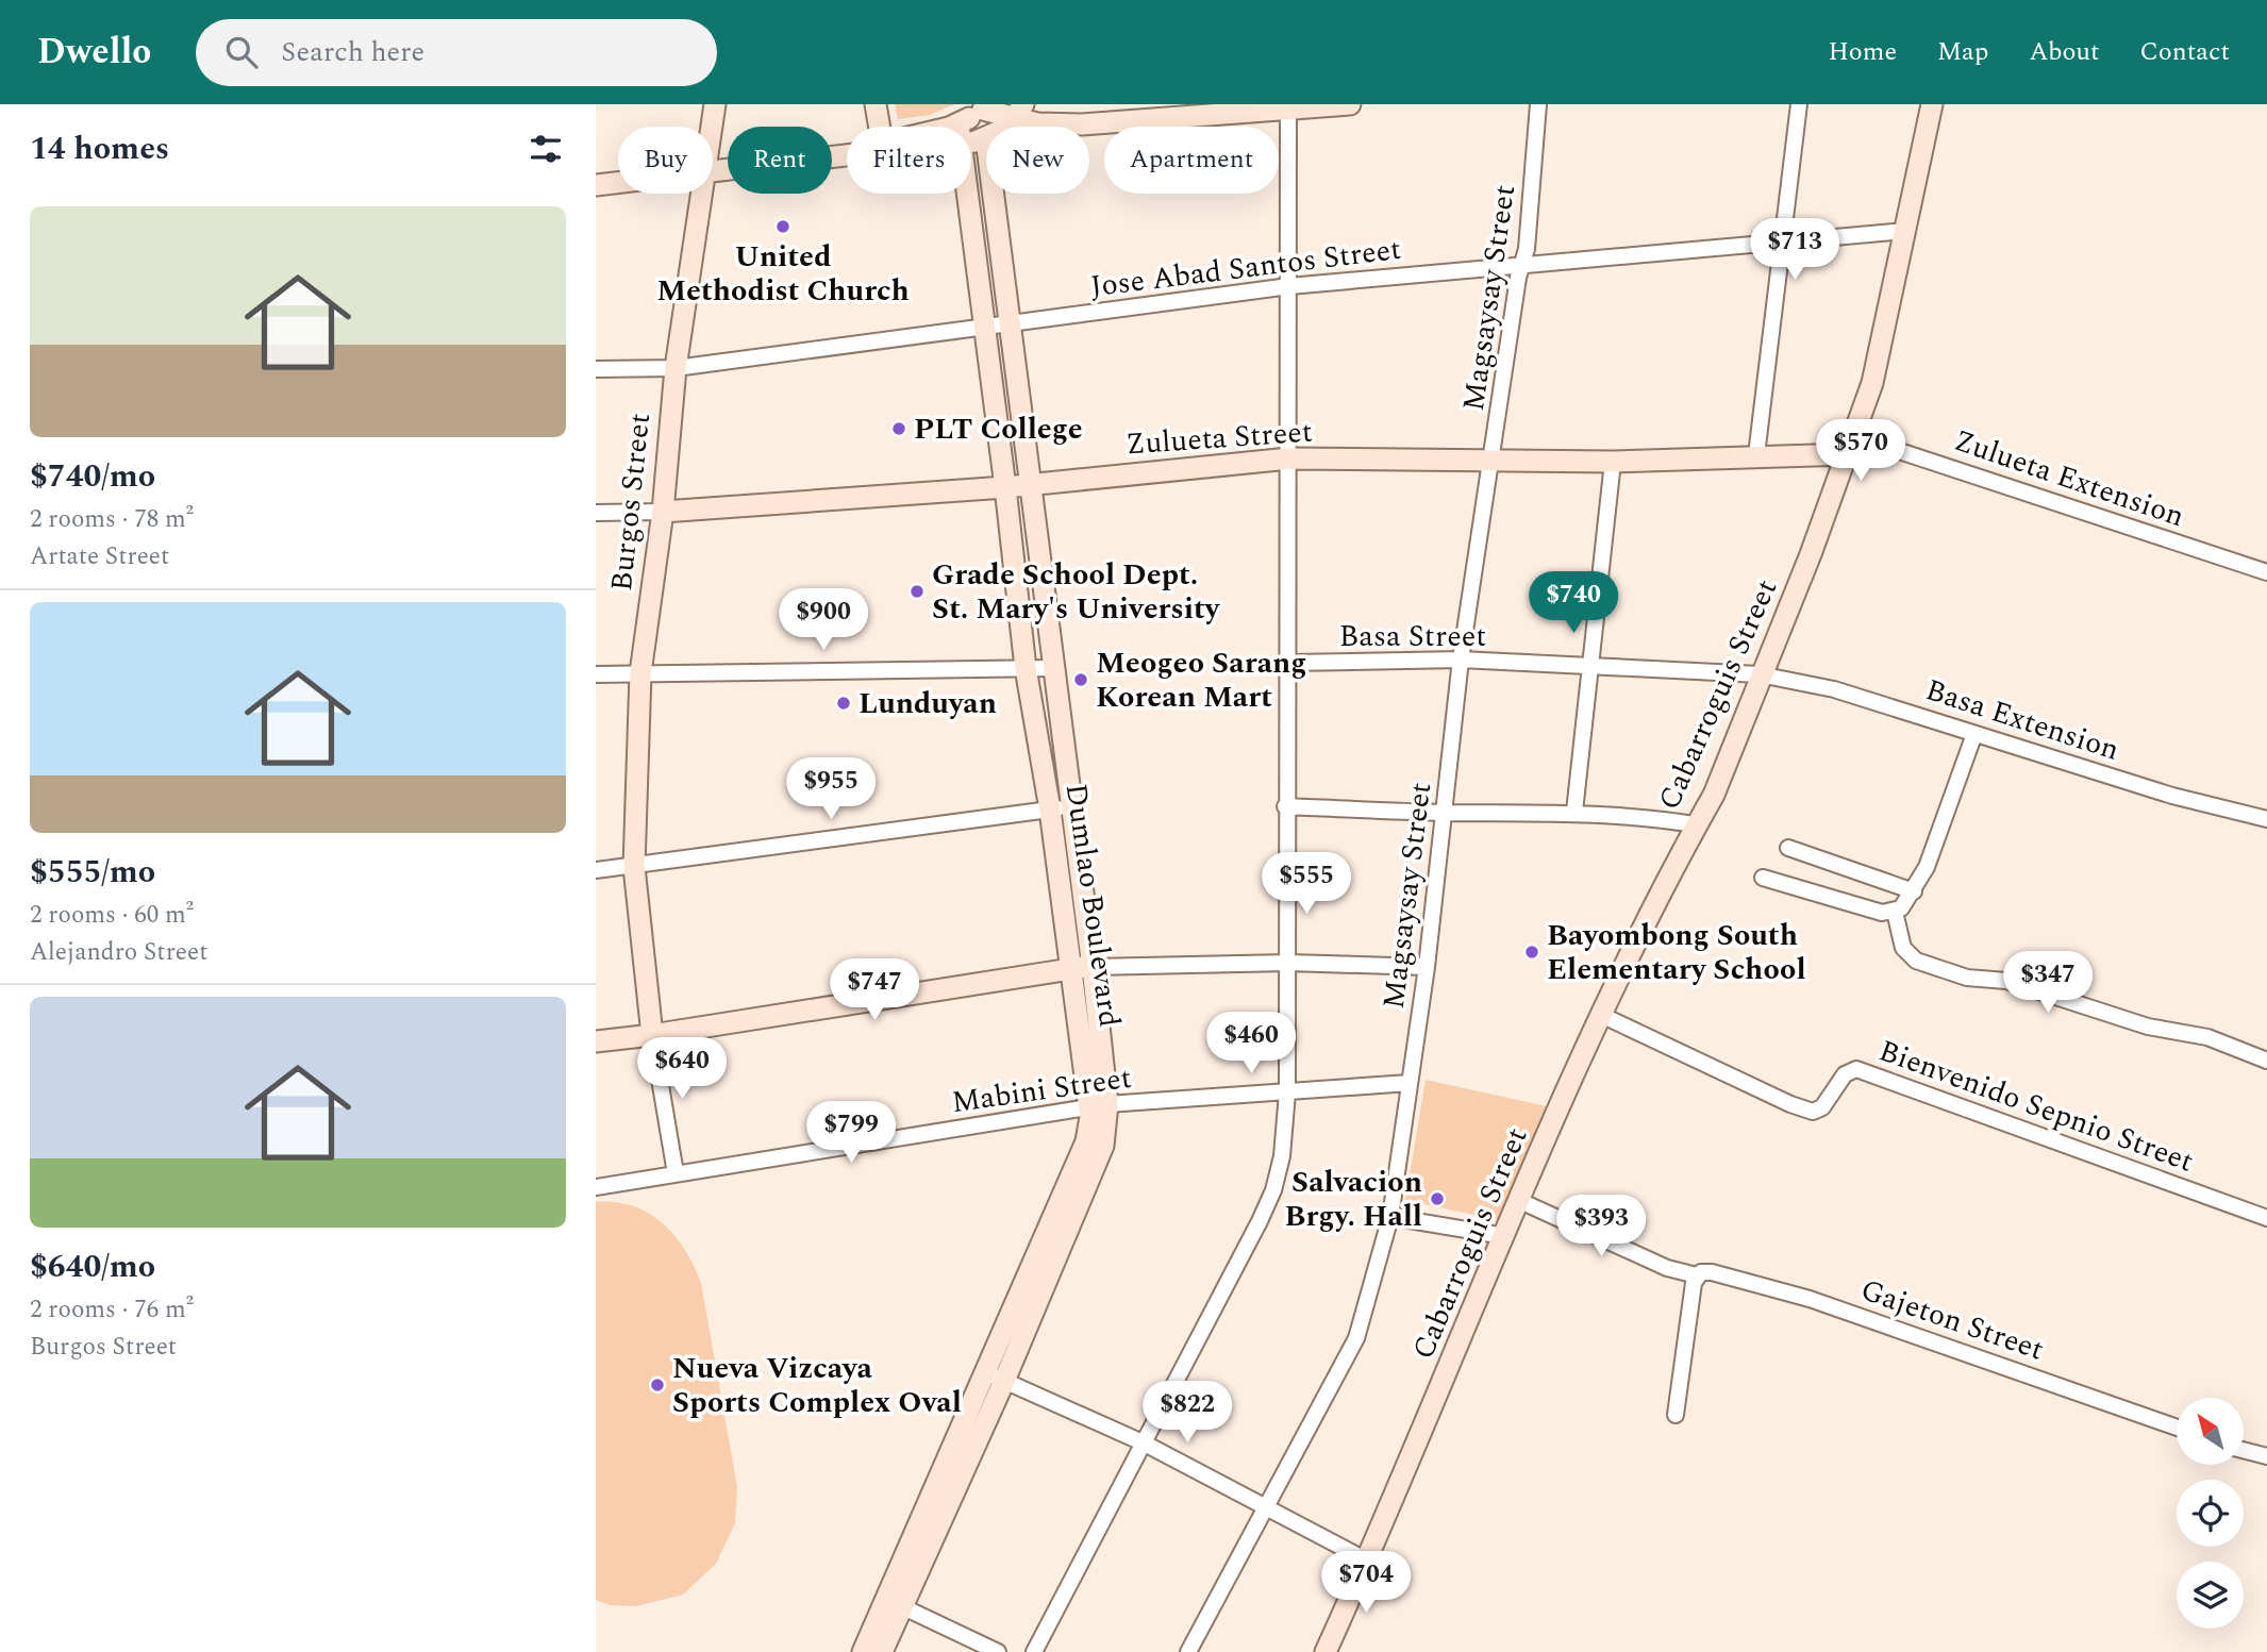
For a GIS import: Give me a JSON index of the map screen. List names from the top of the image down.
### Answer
{
  "streets": {
    "street": [
      "Jose Abad Santos Street",
      "Magsaysay Street",
      "Zulueta Street",
      "Zulueta Extension",
      "Burgos Street",
      "Basa Street",
      "Cabarroguis Street",
      "Basa Extension",
      "Dumlao Boulevard",
      "Mabini Street",
      "Bienvenido Sepnio Street",
      "Gajeton Street"
    ]
  },
  "crossings": [
    ["Jose Abad Santos Street", "Magsaysay Street"],
    ["Jose Abad Santos Street", "Burgos Street"],
    ["Jose Abad Santos Street", "Cabarroguis Street"],
    ["Jose Abad Santos Street", "Dumlao Boulevard"],
    ["Magsaysay Street", "Zulueta Street"],
    ["Magsaysay Street", "Basa Street"],
    ["Magsaysay Street", "Mabini Street"],
    ["Zulueta Street", "Zulueta Extension"],
    ["Zulueta Street", "Burgos Street"],
    ["Zulueta Street", "Cabarroguis Street"],
    ["Zulueta Street", "Dumlao Boulevard"],
    ["Zulueta Extension", "Cabarroguis Street"],
    ["Burgos Street", "Mabini Street"],
    ["Basa Street", "Cabarroguis Street"],
    ["Basa Street", "Basa Extension"],
    ["Cabarroguis Street", "Basa Extension"],
    ["Cabarroguis Street", "Bienvenido Sepnio Street"],
    ["Cabarroguis Street", "Gajeton Street"],
    ["Dumlao Boulevard", "Mabini Street"]
  ],
  "places": [
    "United Methodist Church",
    "PLT College",
    "Grade School Dept. St. Mary's University",
    "Meogeo Sarang Korean Mart",
    "Lunduyan",
    "Bayombong South Elementary School",
    "Salvacion Brgy. Hall",
    "Nueva Vizcaya Sports Complex Oval"
  ],
  "north": "top left",
  "page": {
    "header": "Dwello",
    "search": "Search here",
    "nav": [
      "Home",
      "Map",
      "About",
      "Contact"
    ],
    "heading": "14 homes",
    "chip": [
      "Buy",
      "Rent",
      "Filters",
      "New",
      "Apartment"
    ],
    "list": [
      {
        "name": "$740/mo",
        "note": "2 rooms · 78 m² · Artate Street"
      },
      {
        "name": "$555/mo",
        "note": "2 rooms · 60 m² · Alejandro Street"
      },
      {
        "name": "$640/mo",
        "note": "2 rooms · 76 m² · Burgos Street"
      }
    ],
    "price": [
      "$713",
      "$570",
      "$740",
      "$900",
      "$955",
      "$555",
      "$347",
      "$747",
      "$460",
      "$640",
      "$799",
      "$393",
      "$822",
      "$704"
    ]
  }
}
